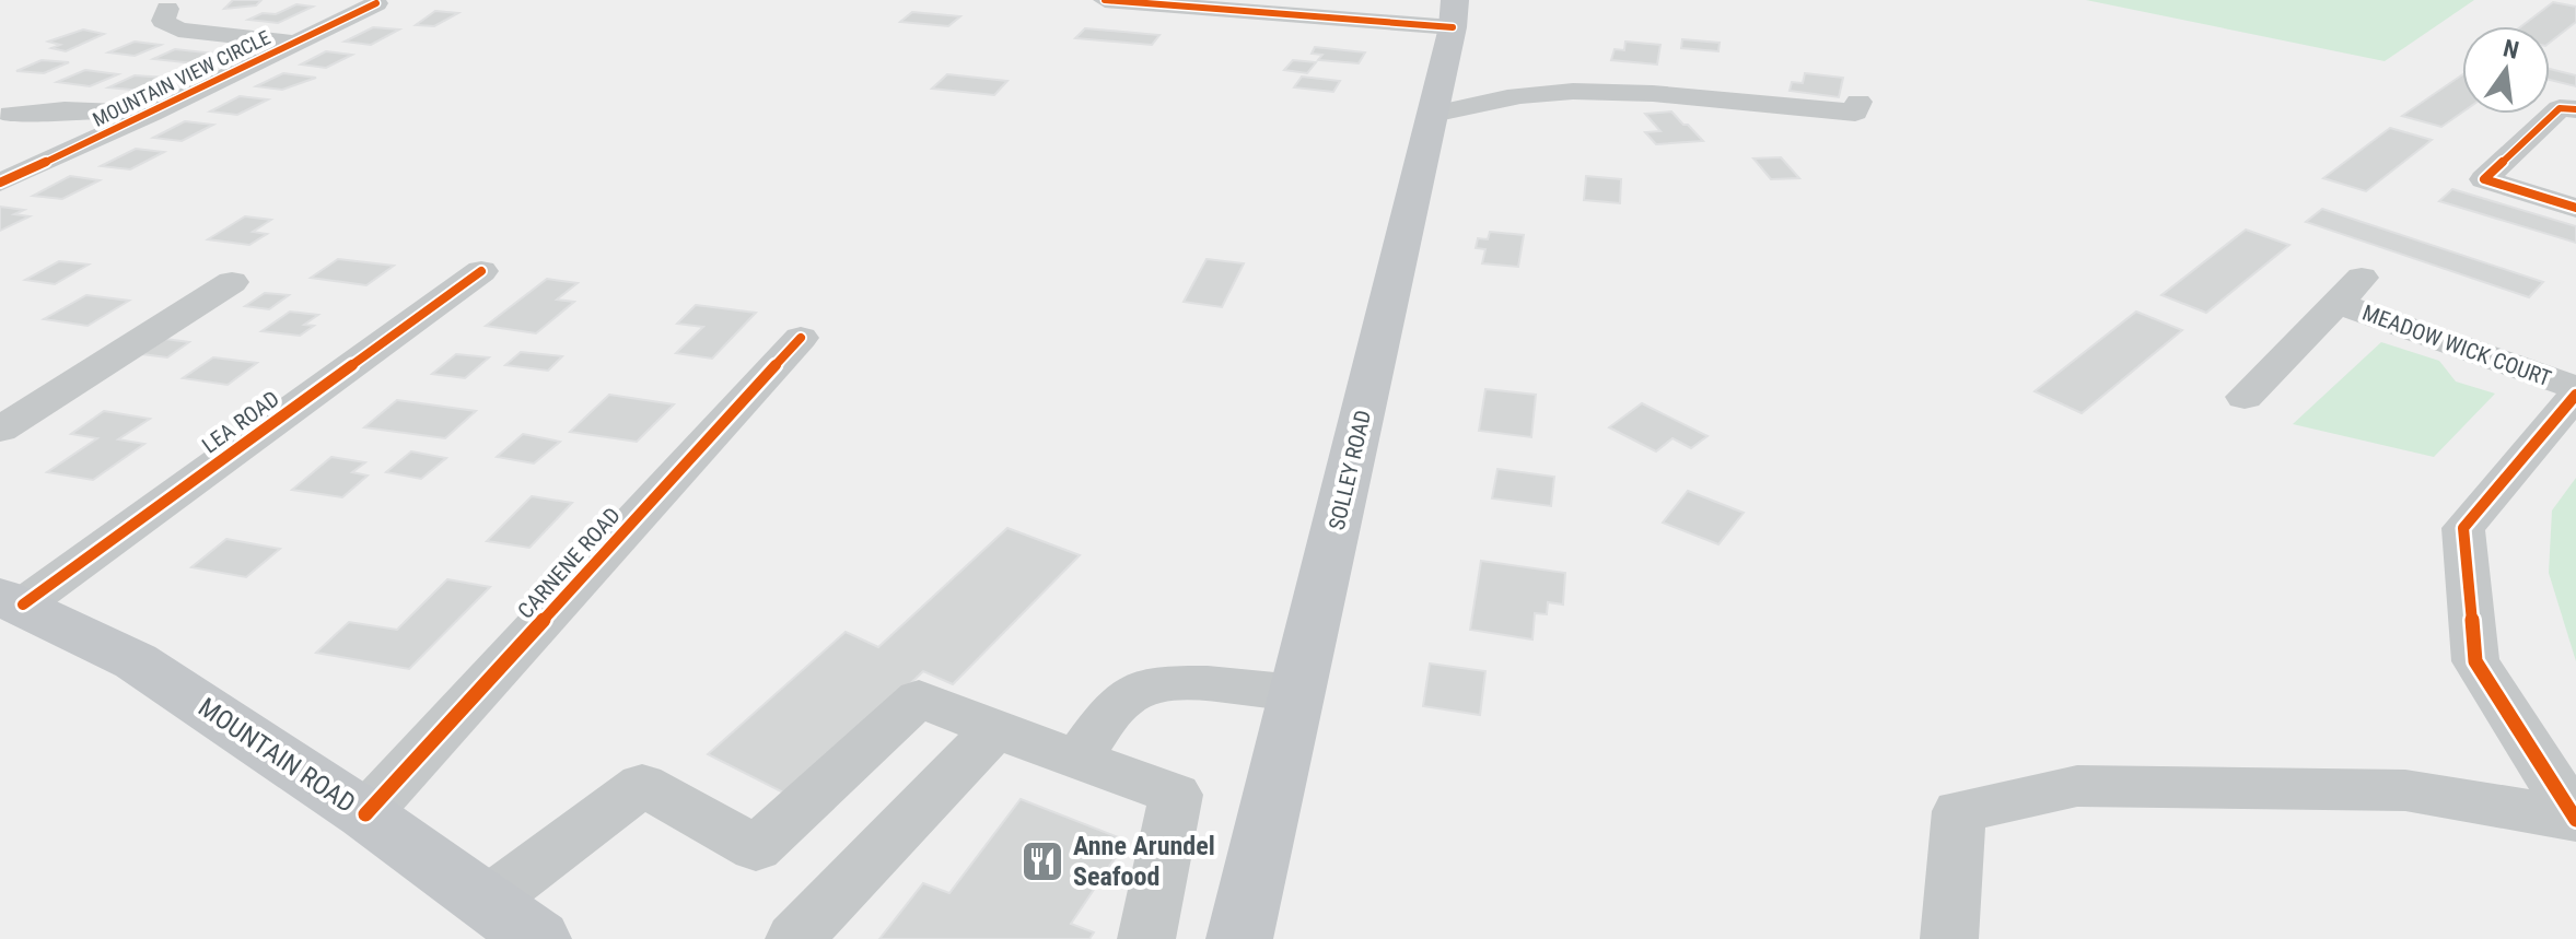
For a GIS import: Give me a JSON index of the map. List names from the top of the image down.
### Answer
{
  "streets": {
    "main road": ["SOLLEY ROAD", "MOUNTAIN ROAD"],
    "street": [
      "MOUNTAIN VIEW CIRCLE",
      "MEADOW WICK COURT",
      "LEA ROAD",
      "CARNENE ROAD"
    ]
  },
  "crossings": [
    ["LEA ROAD", "MOUNTAIN ROAD"],
    ["CARNENE ROAD", "MOUNTAIN ROAD"]
  ],
  "places": {
    "restaurant": ["Anne Arundel Seafood"]
  },
  "north": "top"
}
